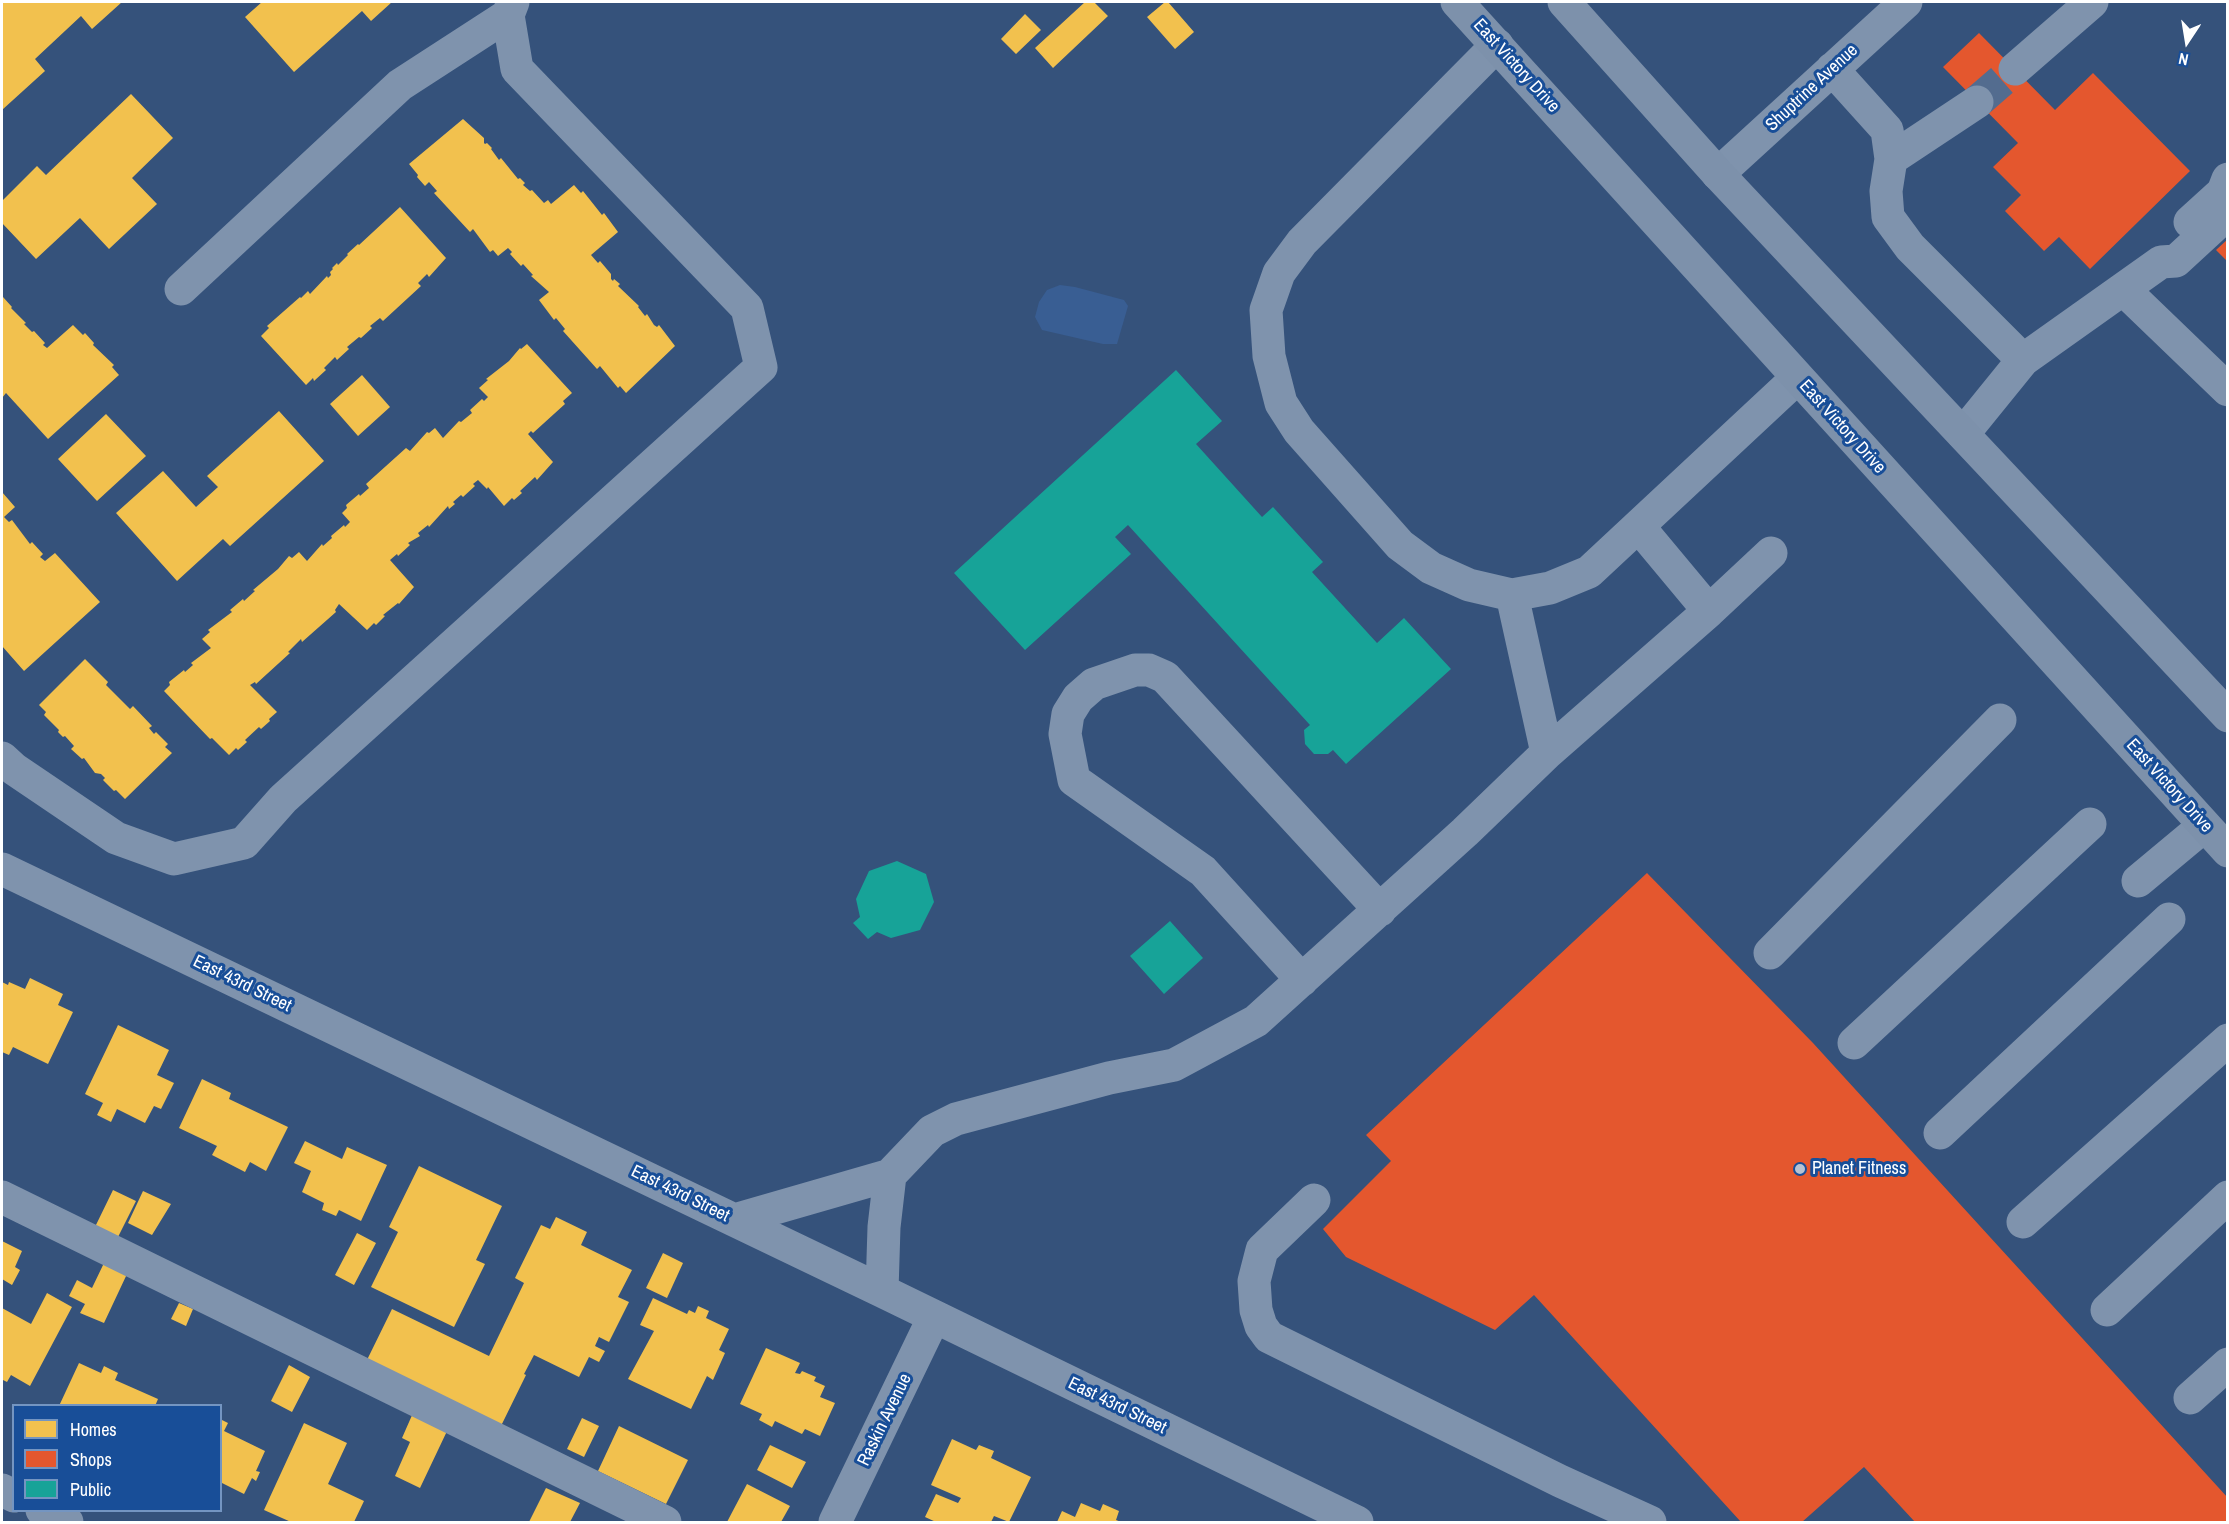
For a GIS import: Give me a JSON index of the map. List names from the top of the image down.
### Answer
{
  "streets": {
    "main road": ["East Victory Drive"],
    "street": ["Shuptrine Avenue", "East 43rd Street", "Raskin Avenue"]
  },
  "crossings": [
    ["East 43rd Street", "Raskin Avenue"]
  ],
  "places": ["Planet Fitness"],
  "legend": ["Homes", "Shops", "Public"],
  "north": "bottom"
}
